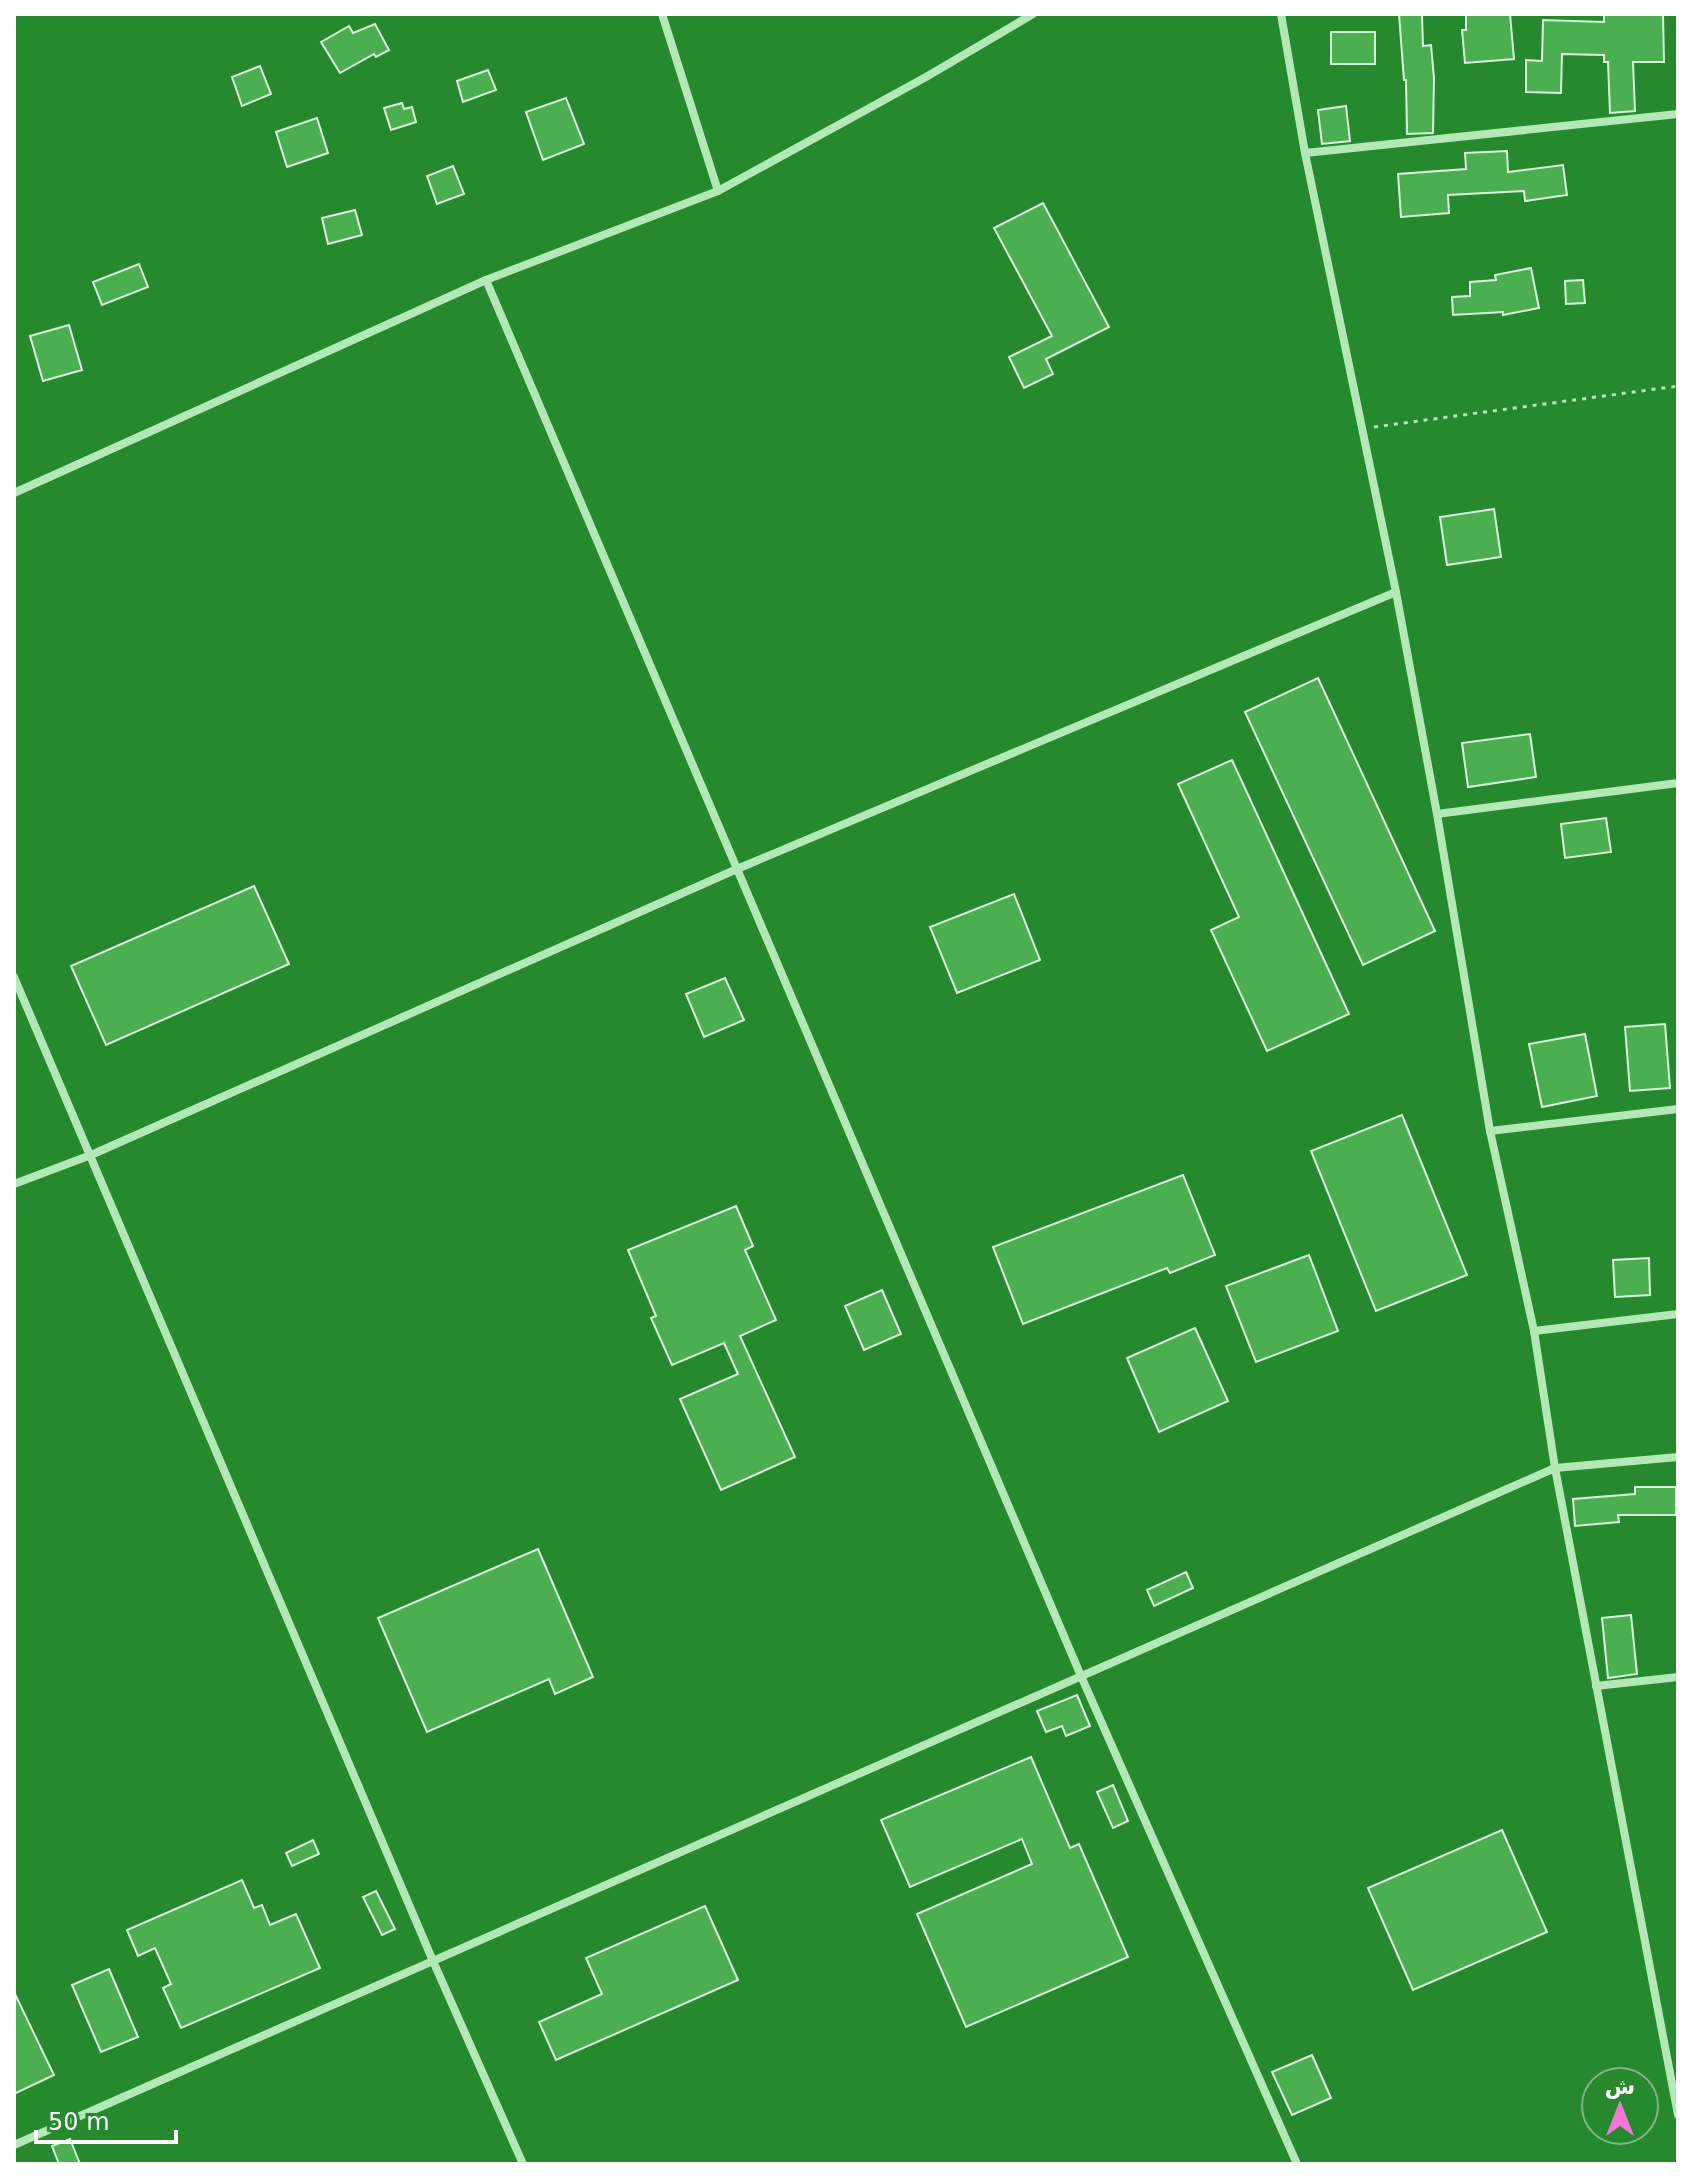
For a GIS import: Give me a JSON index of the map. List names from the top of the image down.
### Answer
{
  "scale_bar": "50 m",
  "north": "top"
}
